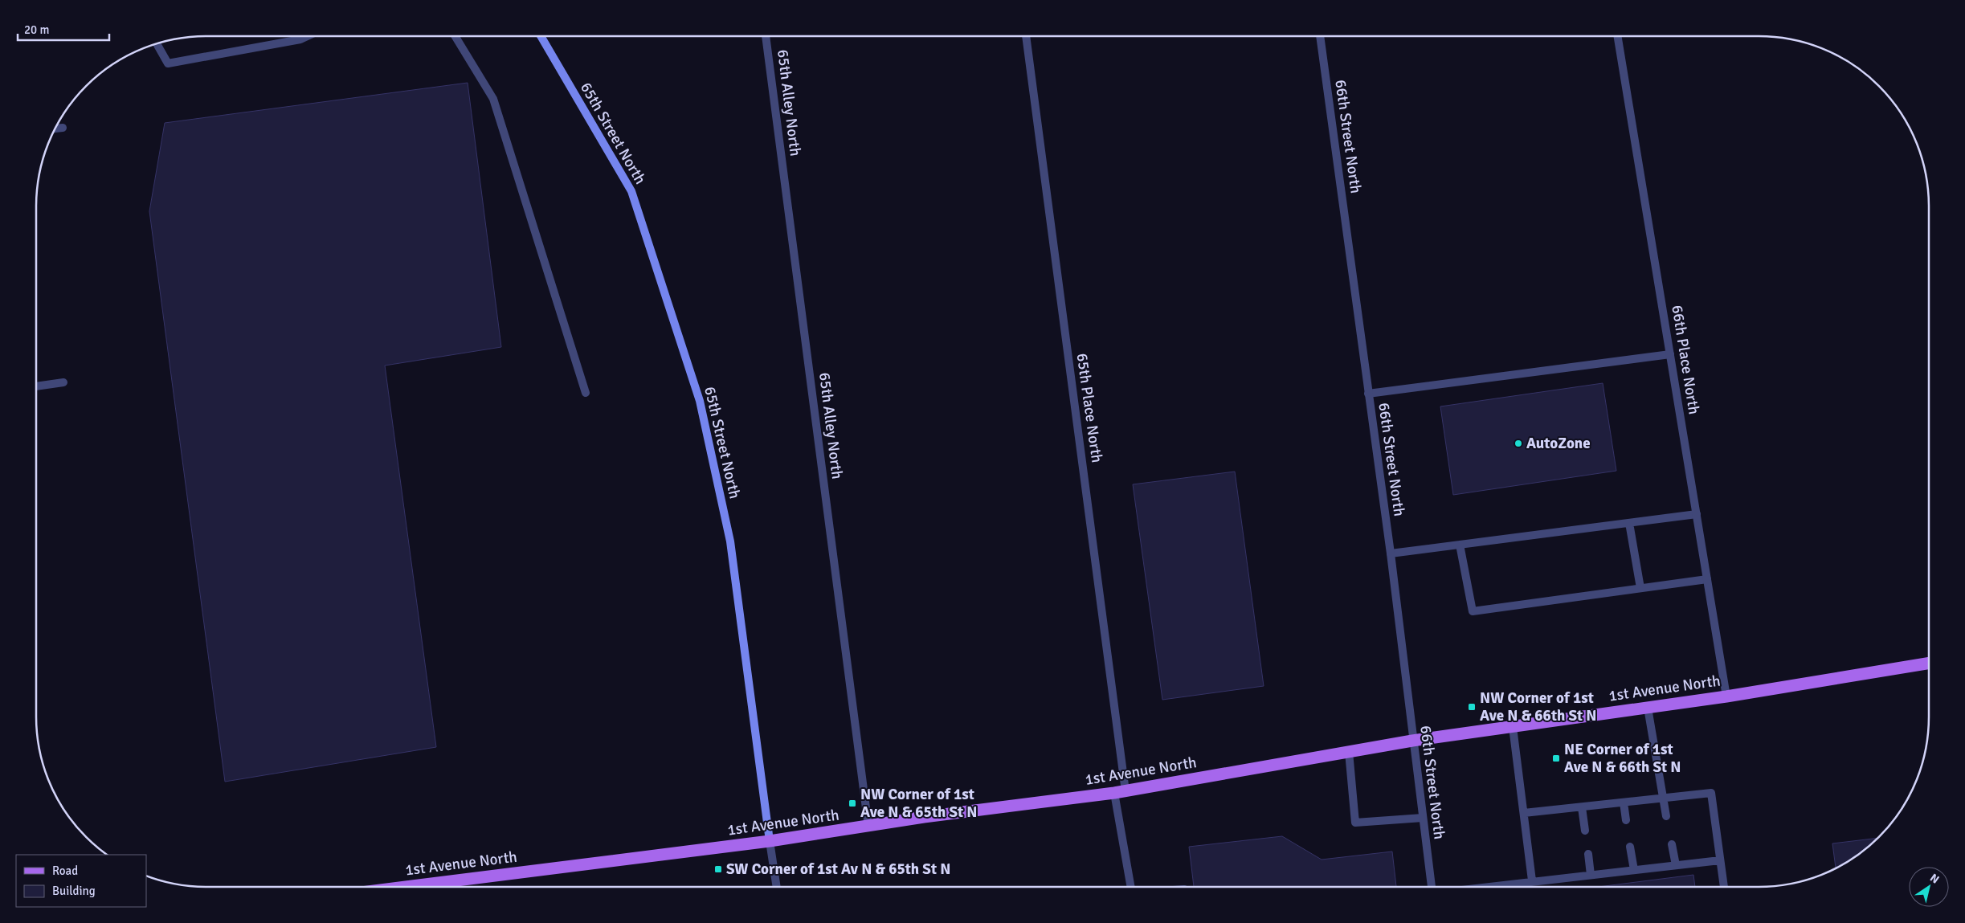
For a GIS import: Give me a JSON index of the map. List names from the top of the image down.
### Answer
{
  "streets": {
    "main road": ["1st Avenue North"],
    "street": [
      "65th Alley North",
      "65th Street North",
      "66th Street North",
      "66th Place North",
      "65th Place North"
    ]
  },
  "crossings": [
    ["65th Alley North", "1st Avenue North"],
    ["65th Street North", "1st Avenue North"],
    ["66th Street North", "1st Avenue North"],
    ["66th Place North", "1st Avenue North"],
    ["65th Place North", "1st Avenue North"]
  ],
  "places": {
    "other": ["AutoZone"],
    "transit": [
      "NW Corner of 1st Ave N & 66th St N",
      "NE Corner of 1st Ave N & 66th St N",
      "NW Corner of 1st Ave N & 65th St N",
      "SW Corner of 1st Av N & 65th St N"
    ]
  },
  "legend": ["Road", "Building"],
  "scale_bar": "20 m",
  "north": "top right"
}
